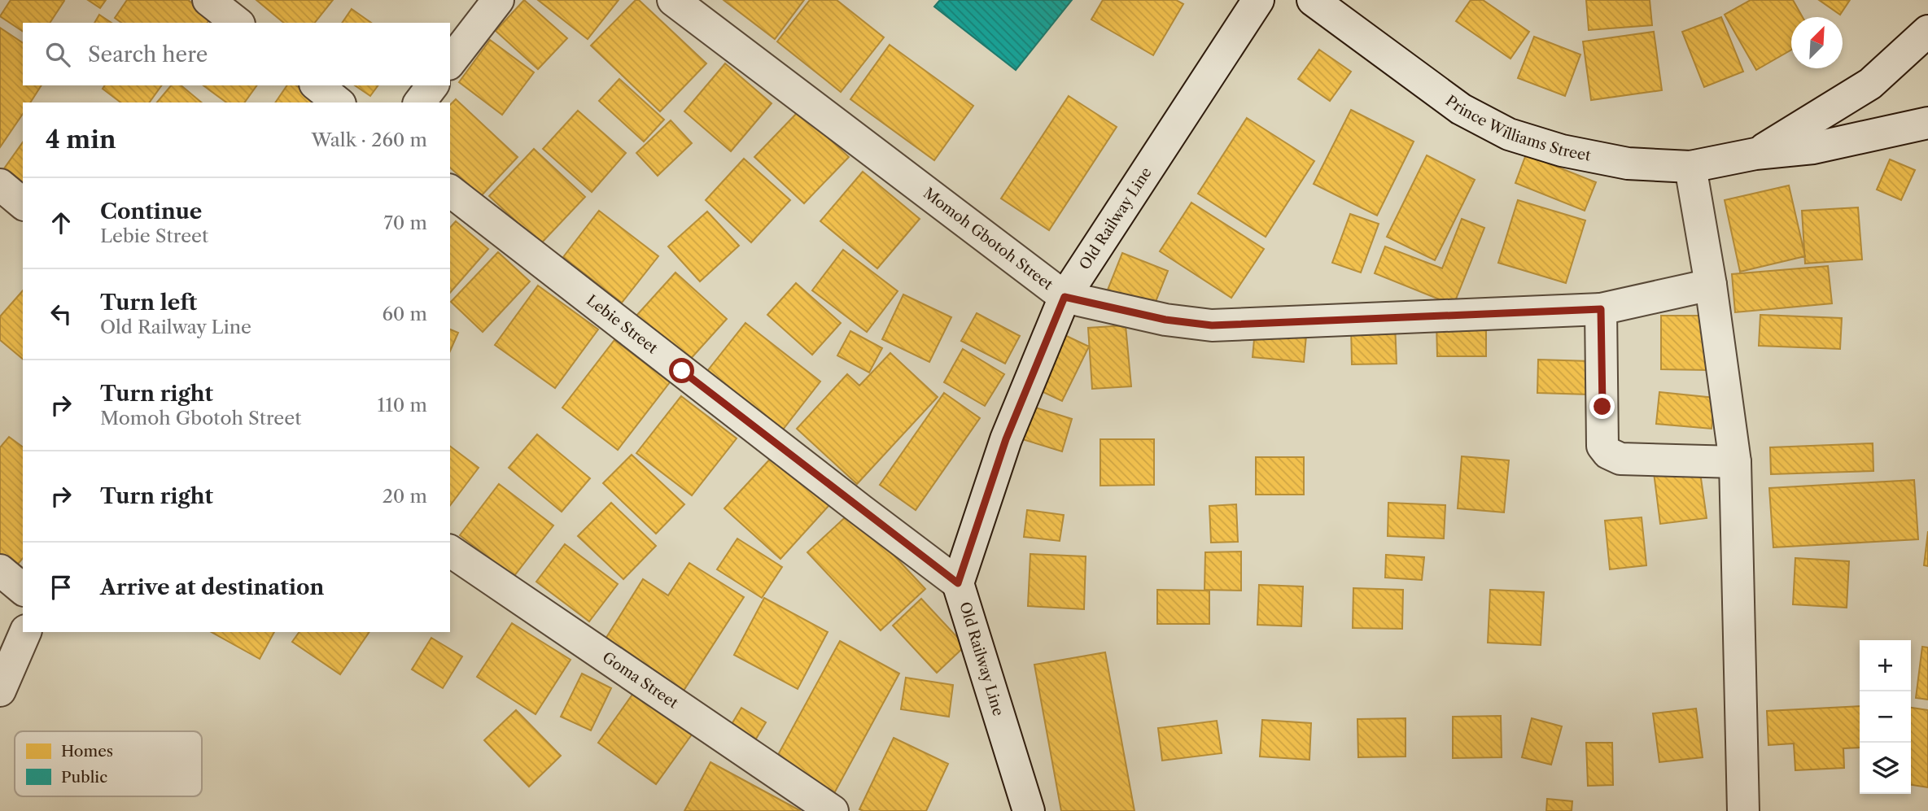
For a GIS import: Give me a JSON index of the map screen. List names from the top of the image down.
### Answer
{
  "streets": {
    "street": [
      "Prince Williams Street",
      "Old Railway Line",
      "Momoh Gbotoh Street",
      "Lebie Street",
      "Goma Street"
    ]
  },
  "crossings": [
    ["Old Railway Line", "Momoh Gbotoh Street"],
    ["Old Railway Line", "Lebie Street"]
  ],
  "legend": ["Homes", "Public"],
  "north": "top right",
  "page": {
    "search": "Search here",
    "heading": ["4 min", "Walk · 260 m"],
    "list": [
      ["Continue", "Lebie Street", "70 m"],
      ["Turn left", "Old Railway Line", "60 m"],
      ["Turn right", "Momoh Gbotoh Street", "110 m"],
      ["Turn right", "20 m"],
      "Arrive at destination"
    ],
    "map_buttons": ["+", "−"]
  }
}
